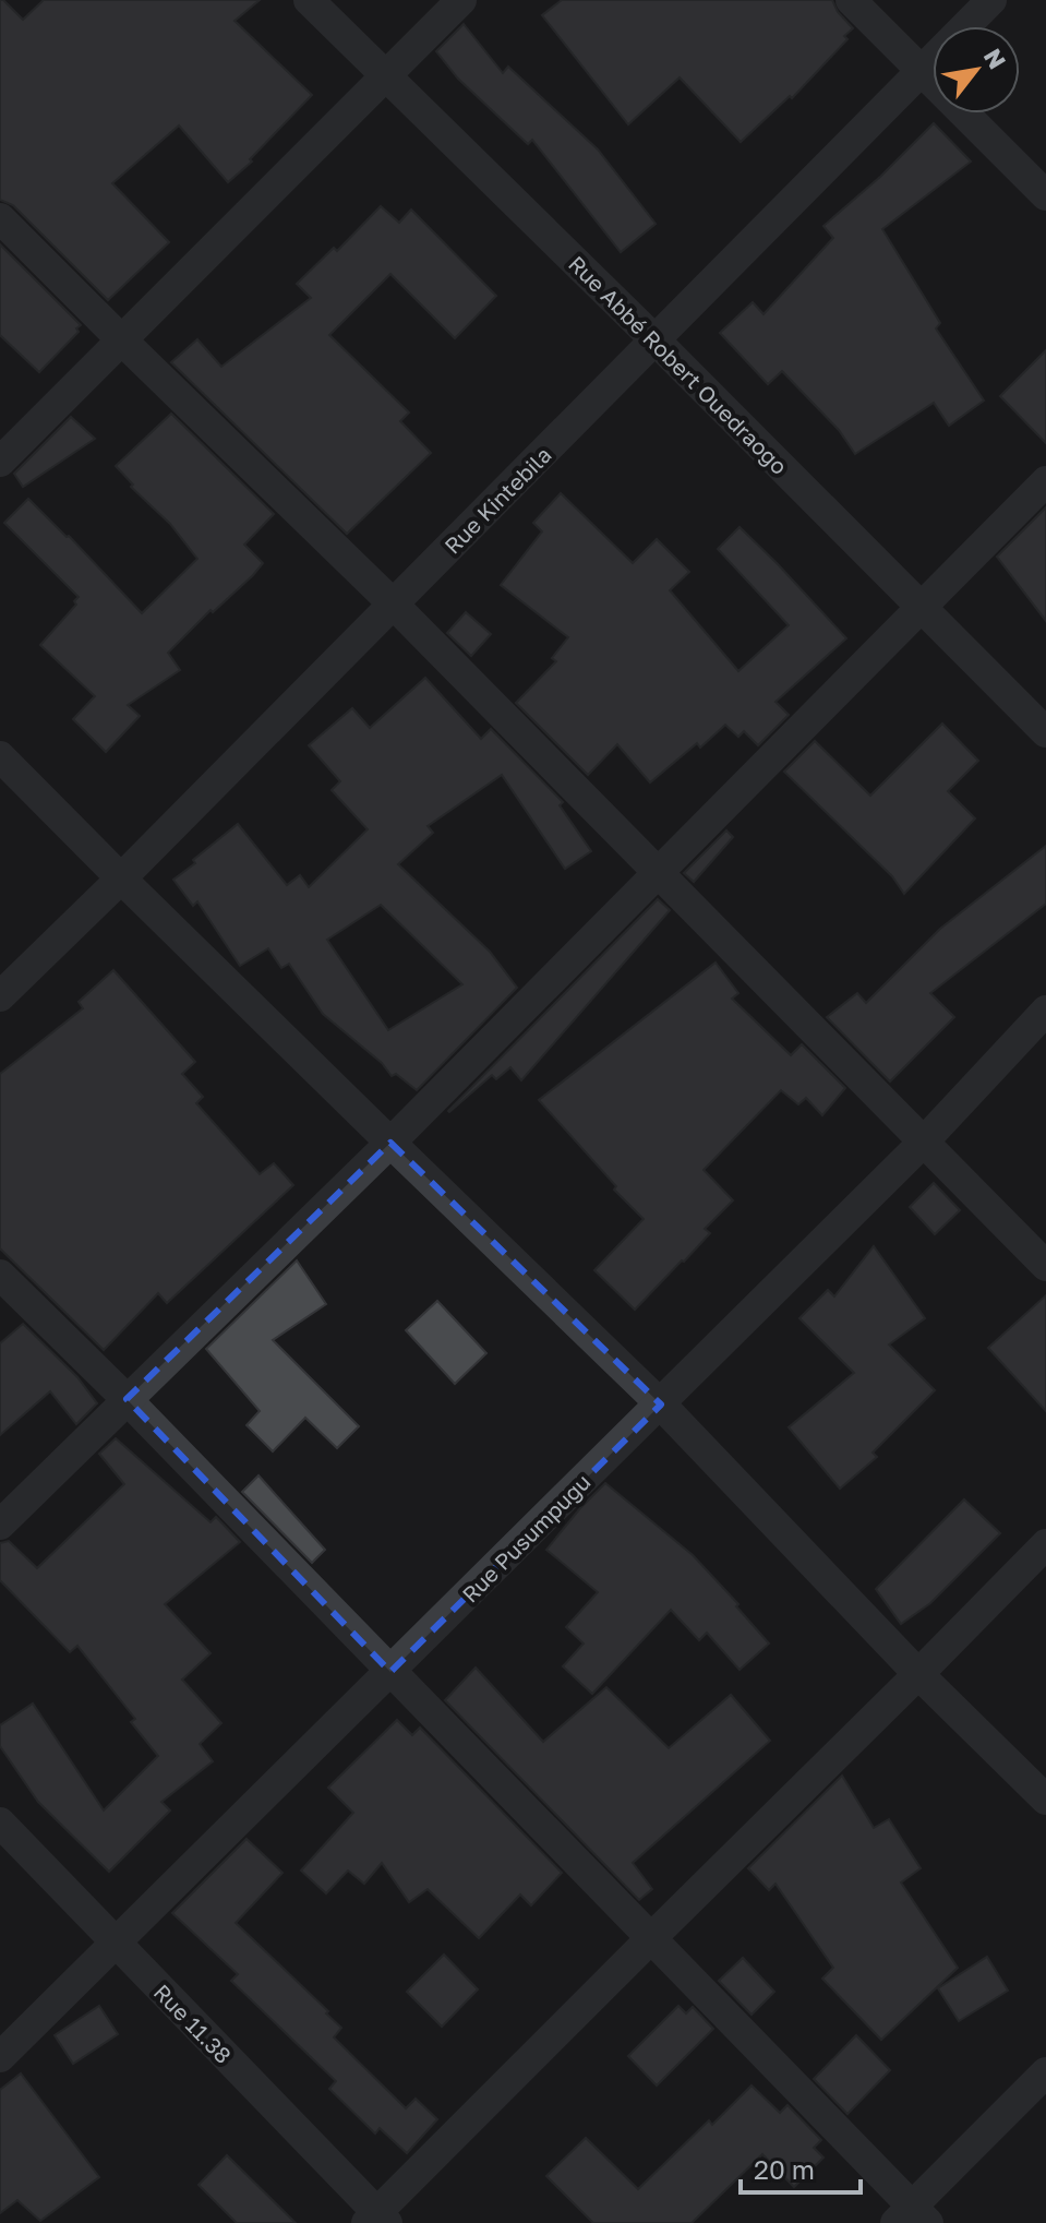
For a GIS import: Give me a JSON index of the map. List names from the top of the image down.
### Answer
{
  "streets": {
    "street": [
      "Rue Abbé Robert Ouedraogo",
      "Rue Kintebila",
      "Rue Pusumpugu",
      "Rue 11.38"
    ]
  },
  "crossings": [
    ["Rue Abbé Robert Ouedraogo", "Rue Kintebila"],
    ["Rue Pusumpugu", "Rue 11.38"]
  ],
  "scale_bar": "20 m",
  "north": "top right"
}
